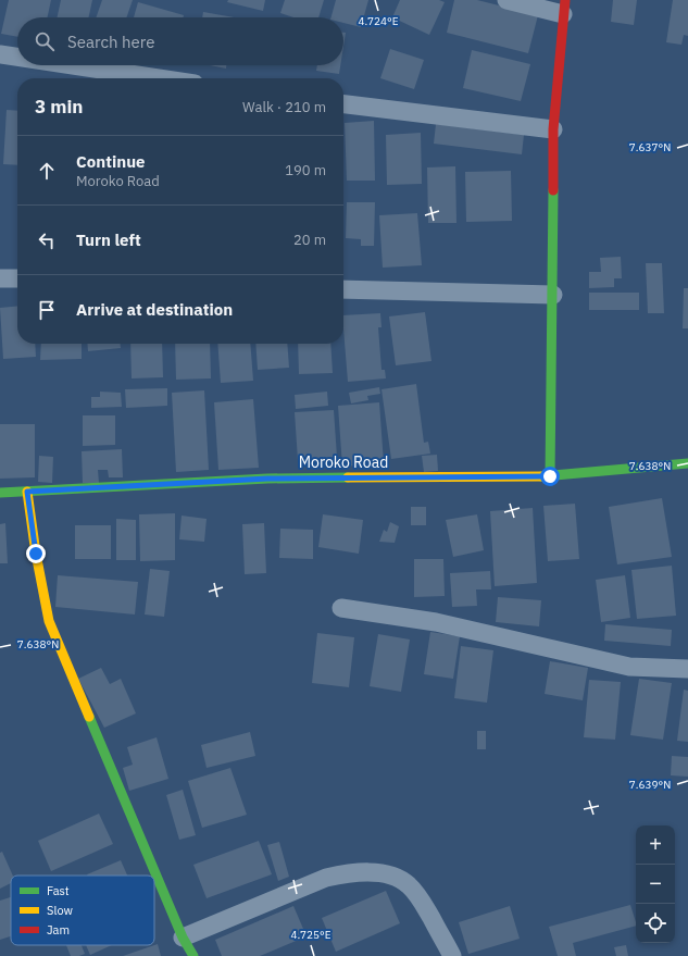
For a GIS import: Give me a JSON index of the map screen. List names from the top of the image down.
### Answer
{
  "streets": {
    "street": ["Moroko Road"]
  },
  "legend": ["Fast", "Slow", "Jam"],
  "page": {
    "search": "Search here",
    "heading": ["3 min", "Walk · 210 m"],
    "list": [
      ["Continue", "Moroko Road", "190 m"],
      ["Turn left", "20 m"],
      "Arrive at destination"
    ],
    "map_buttons": ["+", "−"]
  },
  "coordinates": [
    "4.724°E",
    "7.637°N",
    "7.638°N",
    "7.639°N",
    "4.725°E"
  ]
}
